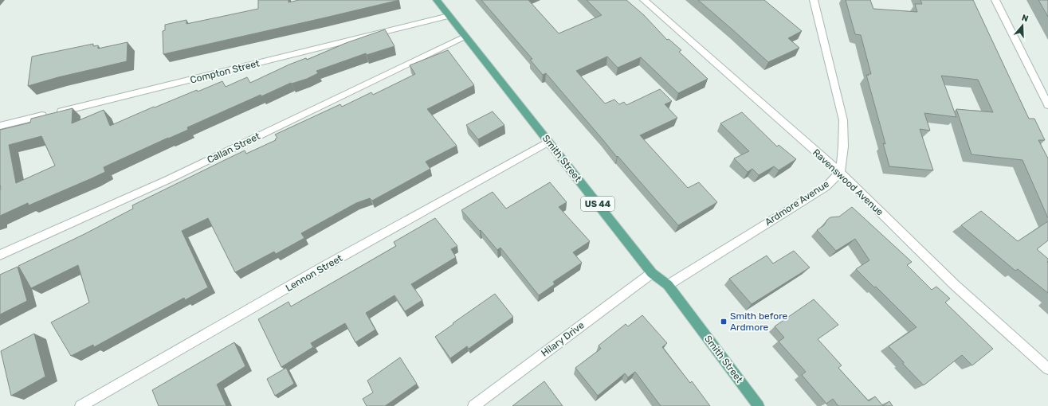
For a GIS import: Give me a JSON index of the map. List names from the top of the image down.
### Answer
{
  "streets": {
    "main road": ["Smith Street", "US 44"],
    "street": [
      "Compton Street",
      "Callan Street",
      "Ravenswood Avenue",
      "Ardmore Avenue",
      "Lennon Street",
      "Hilary Drive"
    ]
  },
  "crossings": [
    ["Compton Street", "Smith Street"],
    ["Callan Street", "Smith Street"],
    ["Smith Street", "Ardmore Avenue"],
    ["Smith Street", "Lennon Street"],
    ["Smith Street", "Hilary Drive"],
    ["Ravenswood Avenue", "Ardmore Avenue"]
  ],
  "places": {
    "transit": ["Smith before Ardmore"]
  },
  "north": "top"
}
